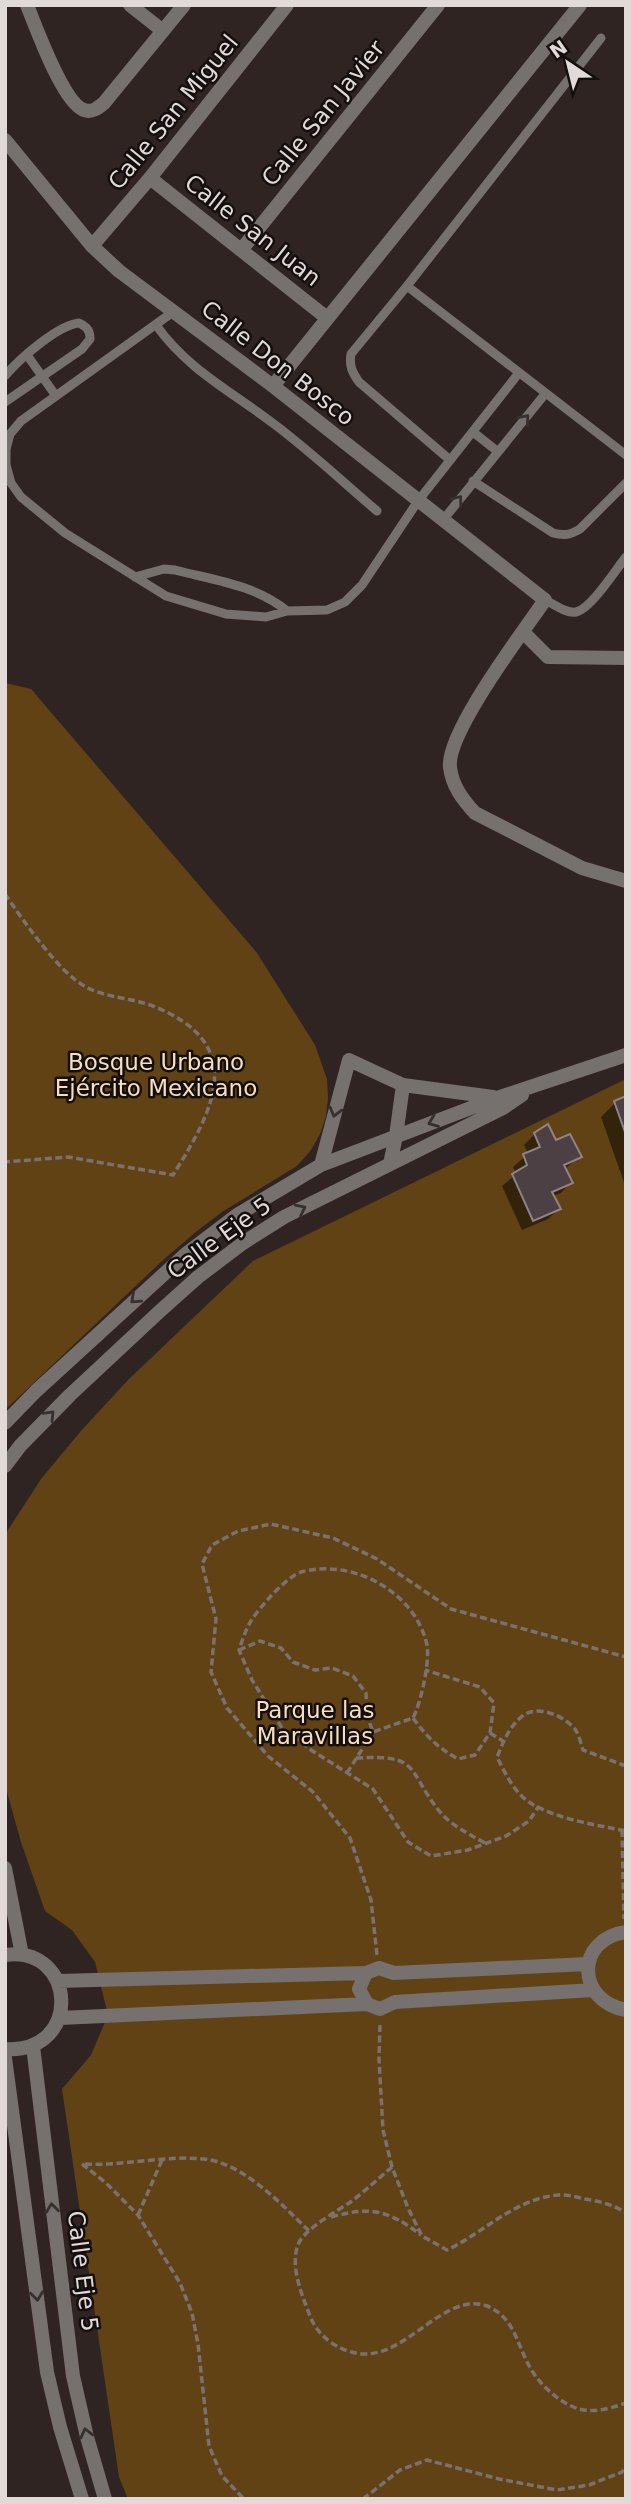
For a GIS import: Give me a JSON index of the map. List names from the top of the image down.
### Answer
{
  "streets": {
    "street": [
      "Calle San Miguel",
      "Calle San Javier",
      "Calle San Juan",
      "Calle Don Bosco",
      "Calle Eje 5"
    ]
  },
  "crossings": [
    ["Calle San Miguel", "Calle San Juan"],
    ["Calle San Miguel", "Calle Don Bosco"],
    ["Calle San Javier", "Calle San Juan"]
  ],
  "parks": ["Bosque Urbano Ejército Mexicano", "Parque las Maravillas"],
  "north": "top left"
}
